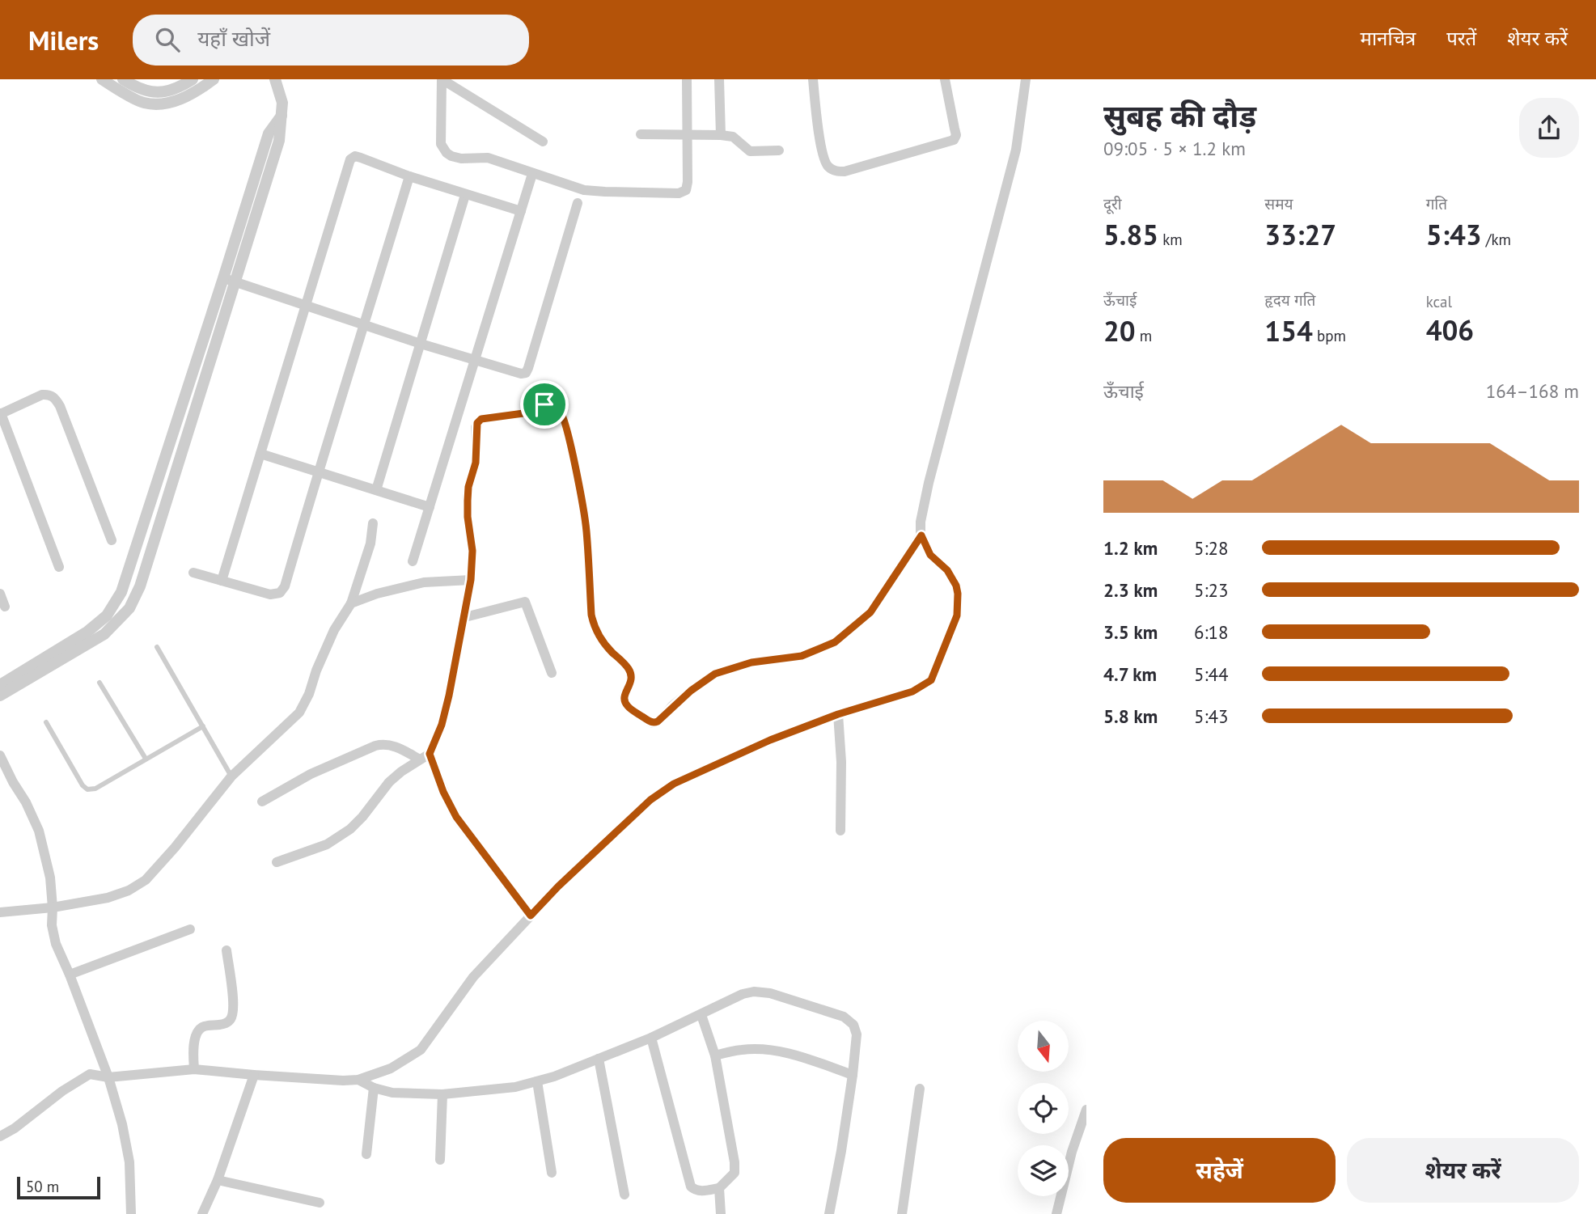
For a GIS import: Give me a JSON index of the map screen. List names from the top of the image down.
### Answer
{
  "scale_bar": "50 m",
  "north": "bottom",
  "page": {
    "header": "Milers",
    "search": "यहाँ खोजें",
    "nav": ["मानचित्र", "परतें", "शेयर करें"],
    "heading": ["सुबह की दौड़", "09:05 · 5 × 1.2 km"],
    "stats": [
      ["दूरी", "5.85 km"],
      ["समय", "33:27"],
      ["गति", "5:43 /km"],
      ["ऊँचाई", "20 m"],
      ["हृदय गति", "154 bpm"],
      ["kcal", "406"]
    ],
    "chart": ["ऊँचाई", "164–168 m"],
    "list": [
      {
        "name": "1.2 km",
        "note": "5:28"
      },
      {
        "name": "2.3 km",
        "note": "5:23"
      },
      {
        "name": "3.5 km",
        "note": "6:18"
      },
      {
        "name": "4.7 km",
        "note": "5:44"
      },
      {
        "name": "5.8 km",
        "note": "5:43"
      }
    ],
    "buttons": ["सहेजें", "शेयर करें"],
    "scale": "50 m"
  }
}
